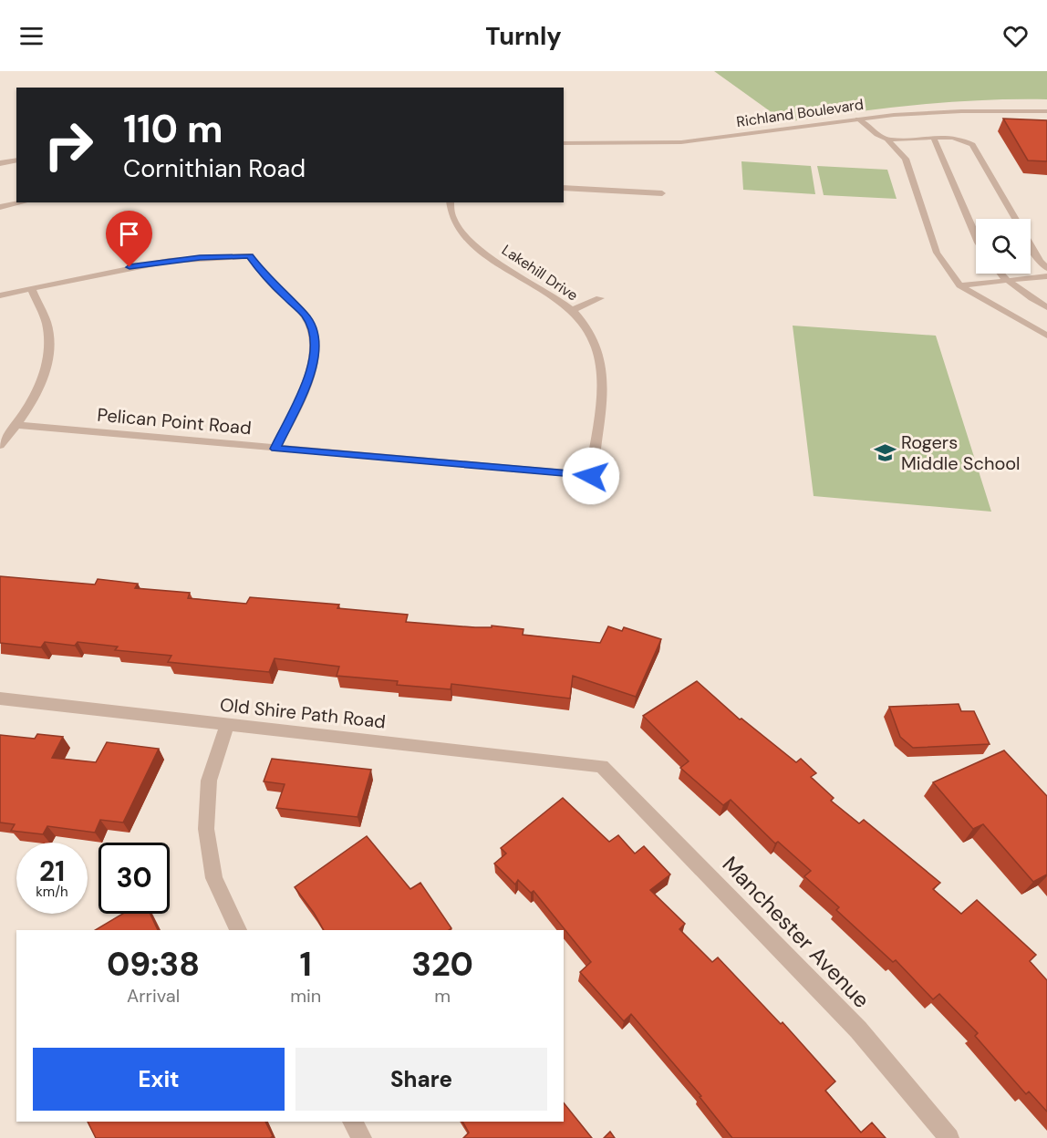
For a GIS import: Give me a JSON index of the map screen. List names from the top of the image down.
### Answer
{
  "streets": {
    "street": [
      "Richland Boulevard",
      "Lakehill Drive",
      "Pelican Point Road",
      "Old Shire Path Road",
      "Manchester Avenue"
    ]
  },
  "crossings": [
    ["Lakehill Drive", "Pelican Point Road"],
    ["Old Shire Path Road", "Manchester Avenue"]
  ],
  "places": {
    "school or university": ["Rogers Middle School"]
  },
  "page": {
    "header": "Turnly",
    "turn": ["110 m", "Cornithian Road"],
    "speed": "21 km/h",
    "limit": "30",
    "eta": [
      "09:38",
      "Arrival",
      "1",
      "min",
      "320",
      "m"
    ],
    "buttons": ["Exit", "Share"]
  }
}
